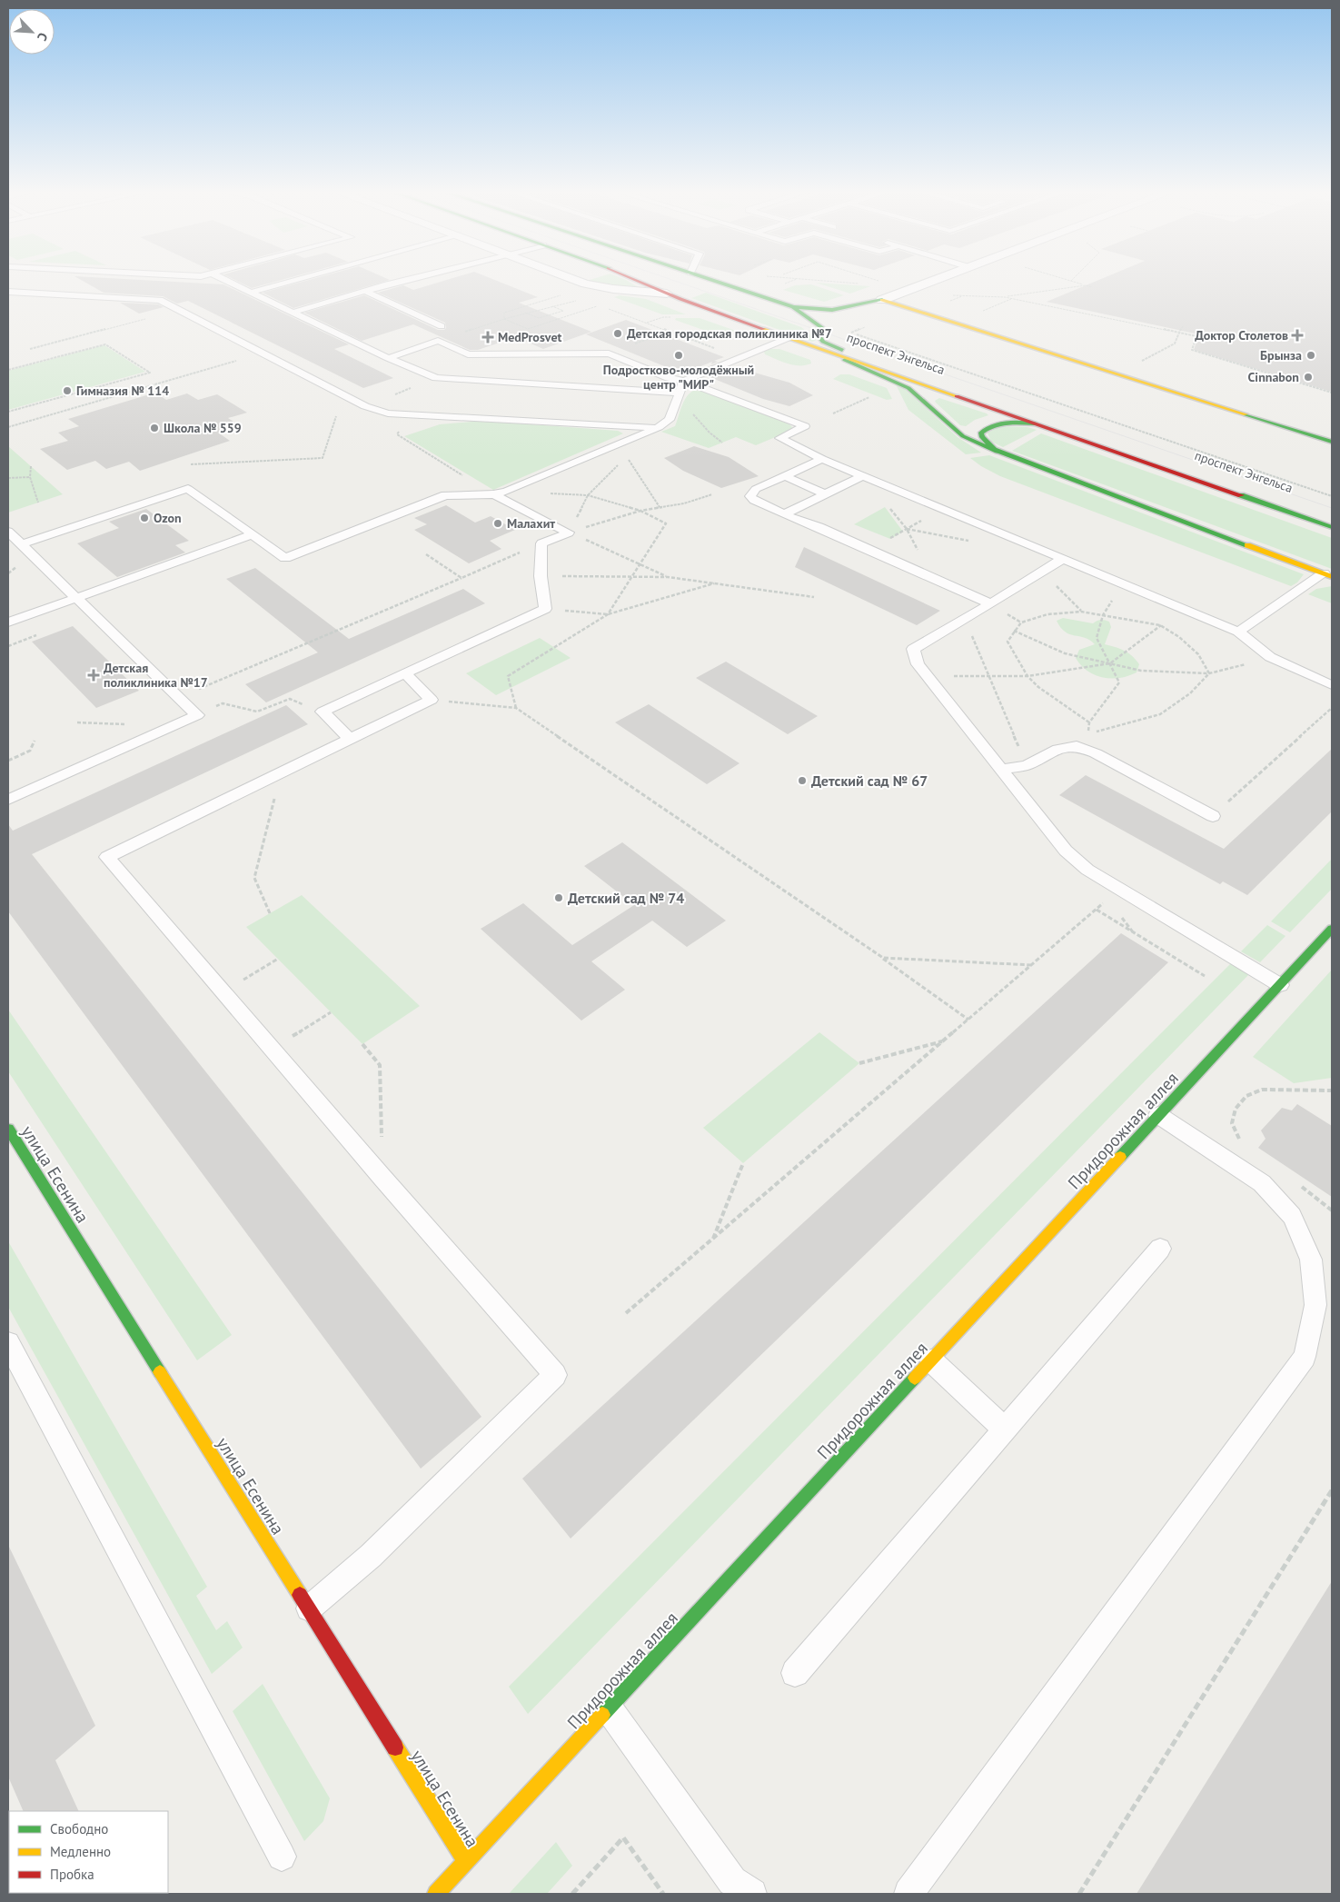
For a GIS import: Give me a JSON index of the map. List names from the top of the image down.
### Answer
{
  "streets": {
    "main road": ["проспект Энгельса", "Придорожная аллея", "улица Есенина"]
  },
  "crossings": [
    ["Придорожная аллея", "улица Есенина"]
  ],
  "places": {
    "other": [
      "Детская городская поликлиника №7",
      "Подростково-молодёжный центр \"МИР\"",
      "Брынза",
      "Cinnabon",
      "Гимназия № 114",
      "Школа № 559",
      "Ozon",
      "Малахит",
      "Детский сад № 67",
      "Детский сад № 74"
    ],
    "health": ["Доктор Столетов", "MedProsvet", "Детская поликлиника №17"]
  },
  "legend": ["Свободно", "Медленно", "Пробка"],
  "north": "bottom right"
}
